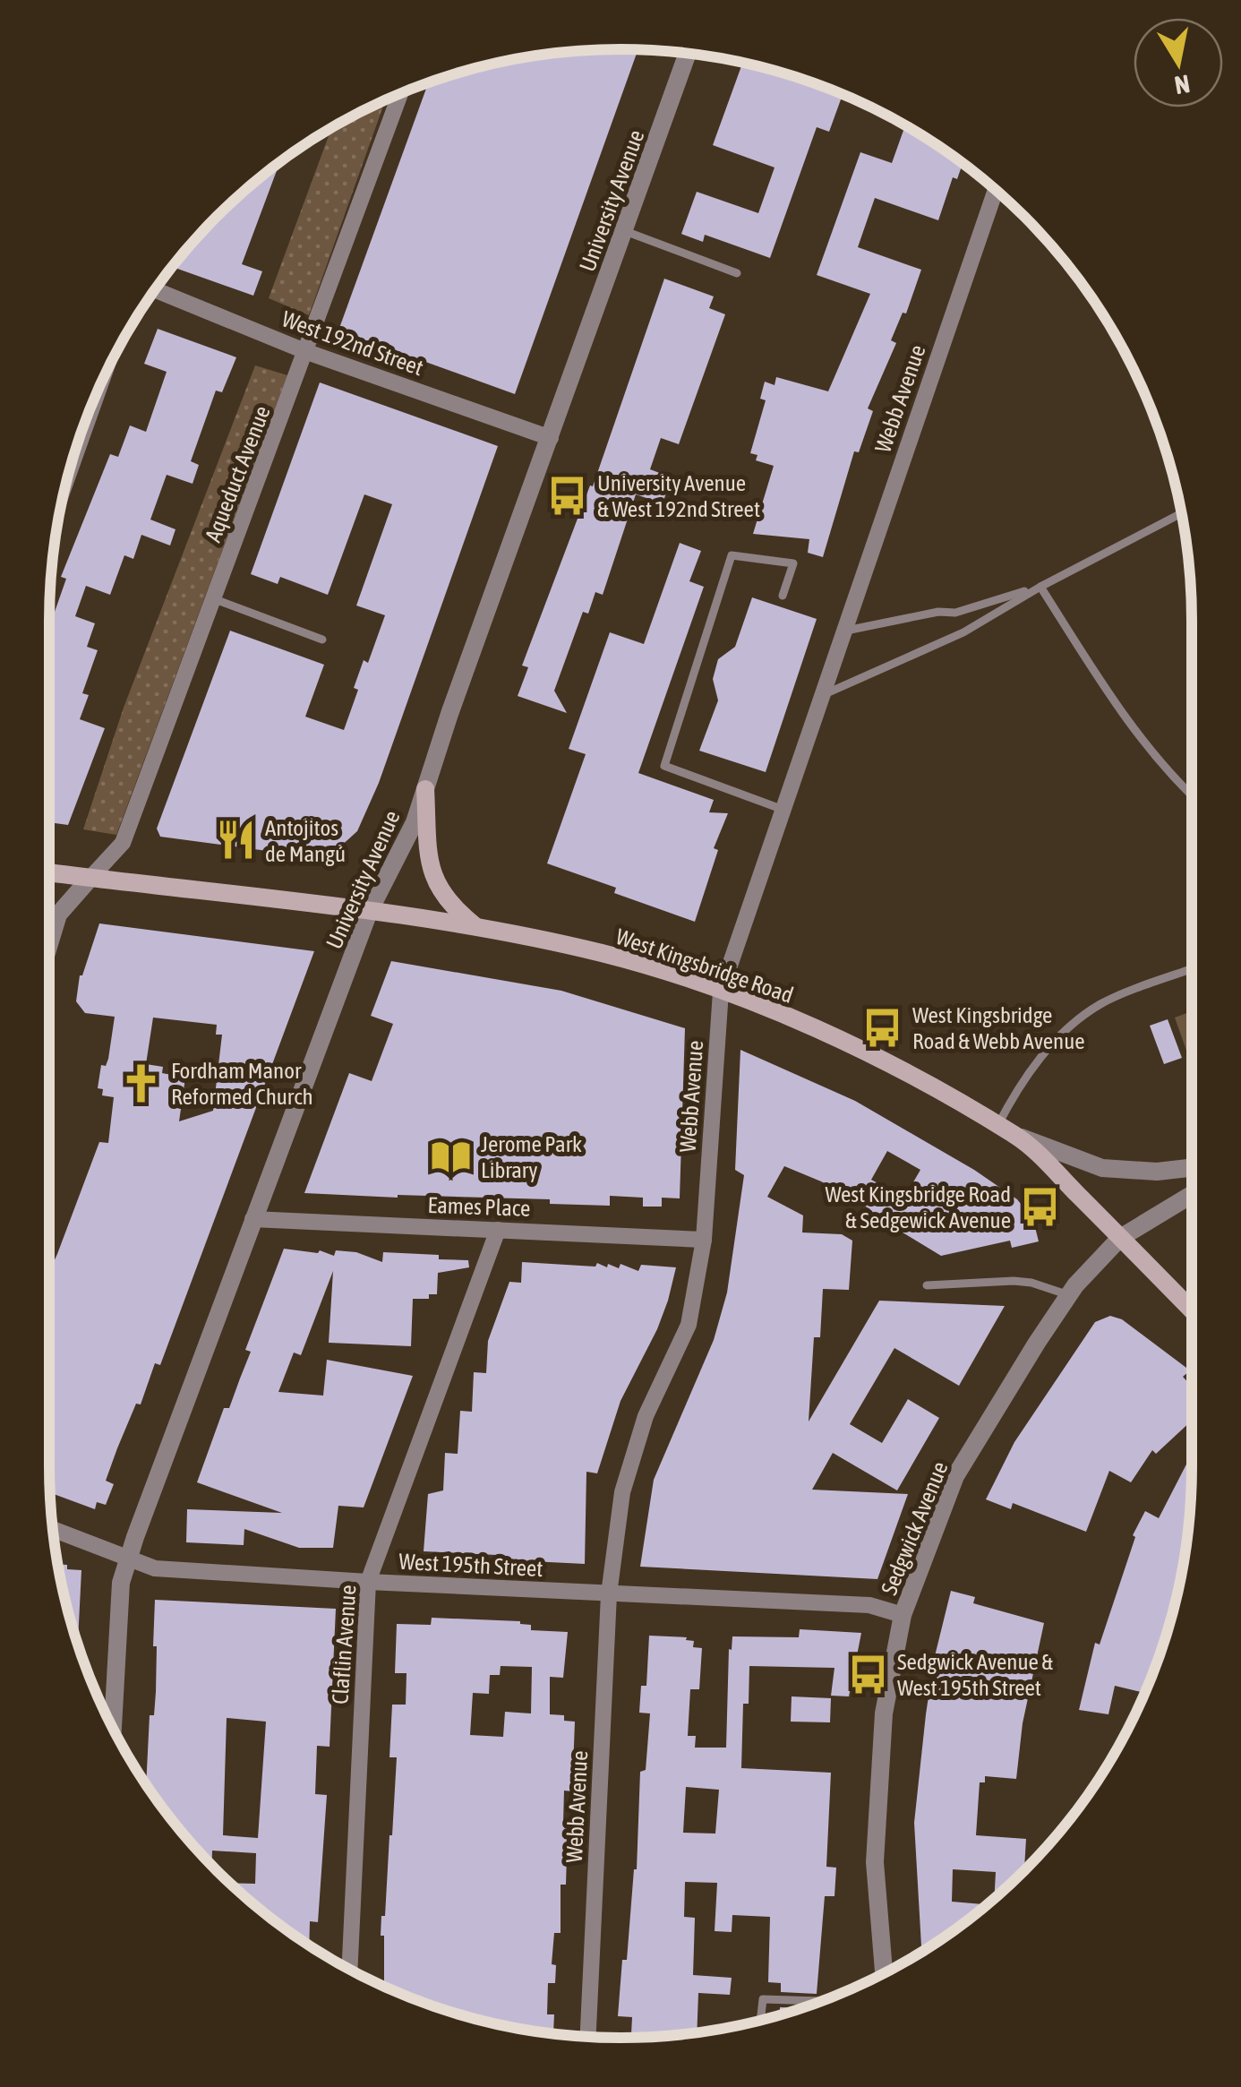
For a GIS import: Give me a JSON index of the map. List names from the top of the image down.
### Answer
{
  "streets": {
    "main road": ["West Kingsbridge Road"],
    "street": [
      "University Avenue",
      "West 192nd Street",
      "Webb Avenue",
      "Aqueduct Avenue",
      "Eames Place",
      "Sedgwick Avenue",
      "West 195th Street",
      "Claflin Avenue"
    ]
  },
  "crossings": [
    ["University Avenue", "West 192nd Street"],
    ["University Avenue", "West Kingsbridge Road"],
    ["University Avenue", "Eames Place"],
    ["University Avenue", "West 195th Street"],
    ["West 192nd Street", "Aqueduct Avenue"],
    ["Webb Avenue", "West Kingsbridge Road"],
    ["Webb Avenue", "Eames Place"],
    ["Webb Avenue", "West 195th Street"],
    ["Aqueduct Avenue", "West Kingsbridge Road"],
    ["West Kingsbridge Road", "Sedgwick Avenue"],
    ["Eames Place", "Claflin Avenue"],
    ["Sedgwick Avenue", "West 195th Street"],
    ["West 195th Street", "Claflin Avenue"]
  ],
  "places": {
    "bus stop": [
      "University Avenue & West 192nd Street",
      "West Kingsbridge Road & Webb Avenue",
      "West Kingsbridge Road & Sedgewick Avenue",
      "Sedgwick Avenue & West 195th Street"
    ],
    "restaurant": ["Antojitos de Mangú"],
    "church": ["Fordham Manor Reformed Church"],
    "library": ["Jerome Park Library"]
  },
  "north": "bottom"
}
